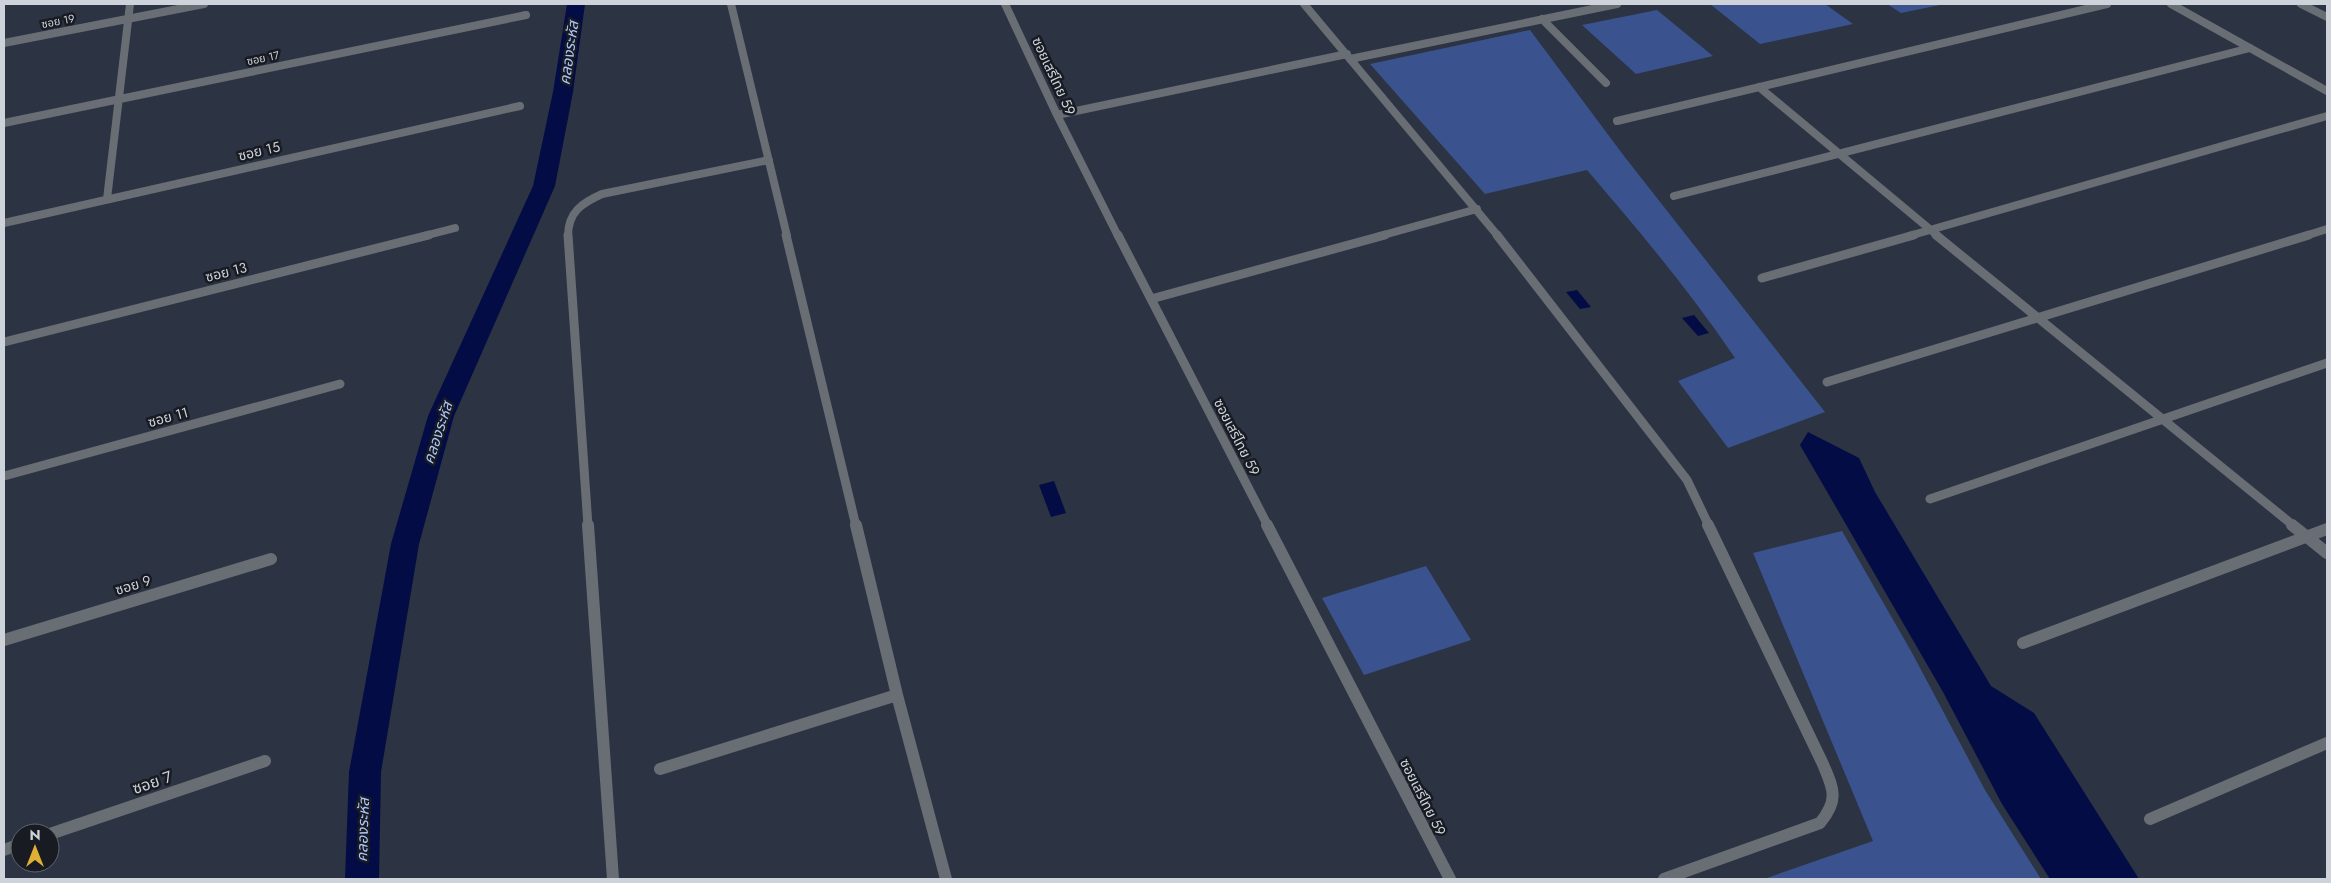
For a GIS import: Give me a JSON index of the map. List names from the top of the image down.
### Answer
{
  "streets": {
    "street": [
      "ซอย 19",
      "ซอย 17",
      "ซอยเสรีไทย 59",
      "ซอย 15",
      "ซอย 13",
      "ซอย 11",
      "ซอย 9",
      "ซอย 7"
    ]
  },
  "water": ["คลองระหัส"],
  "north": "top"
}
